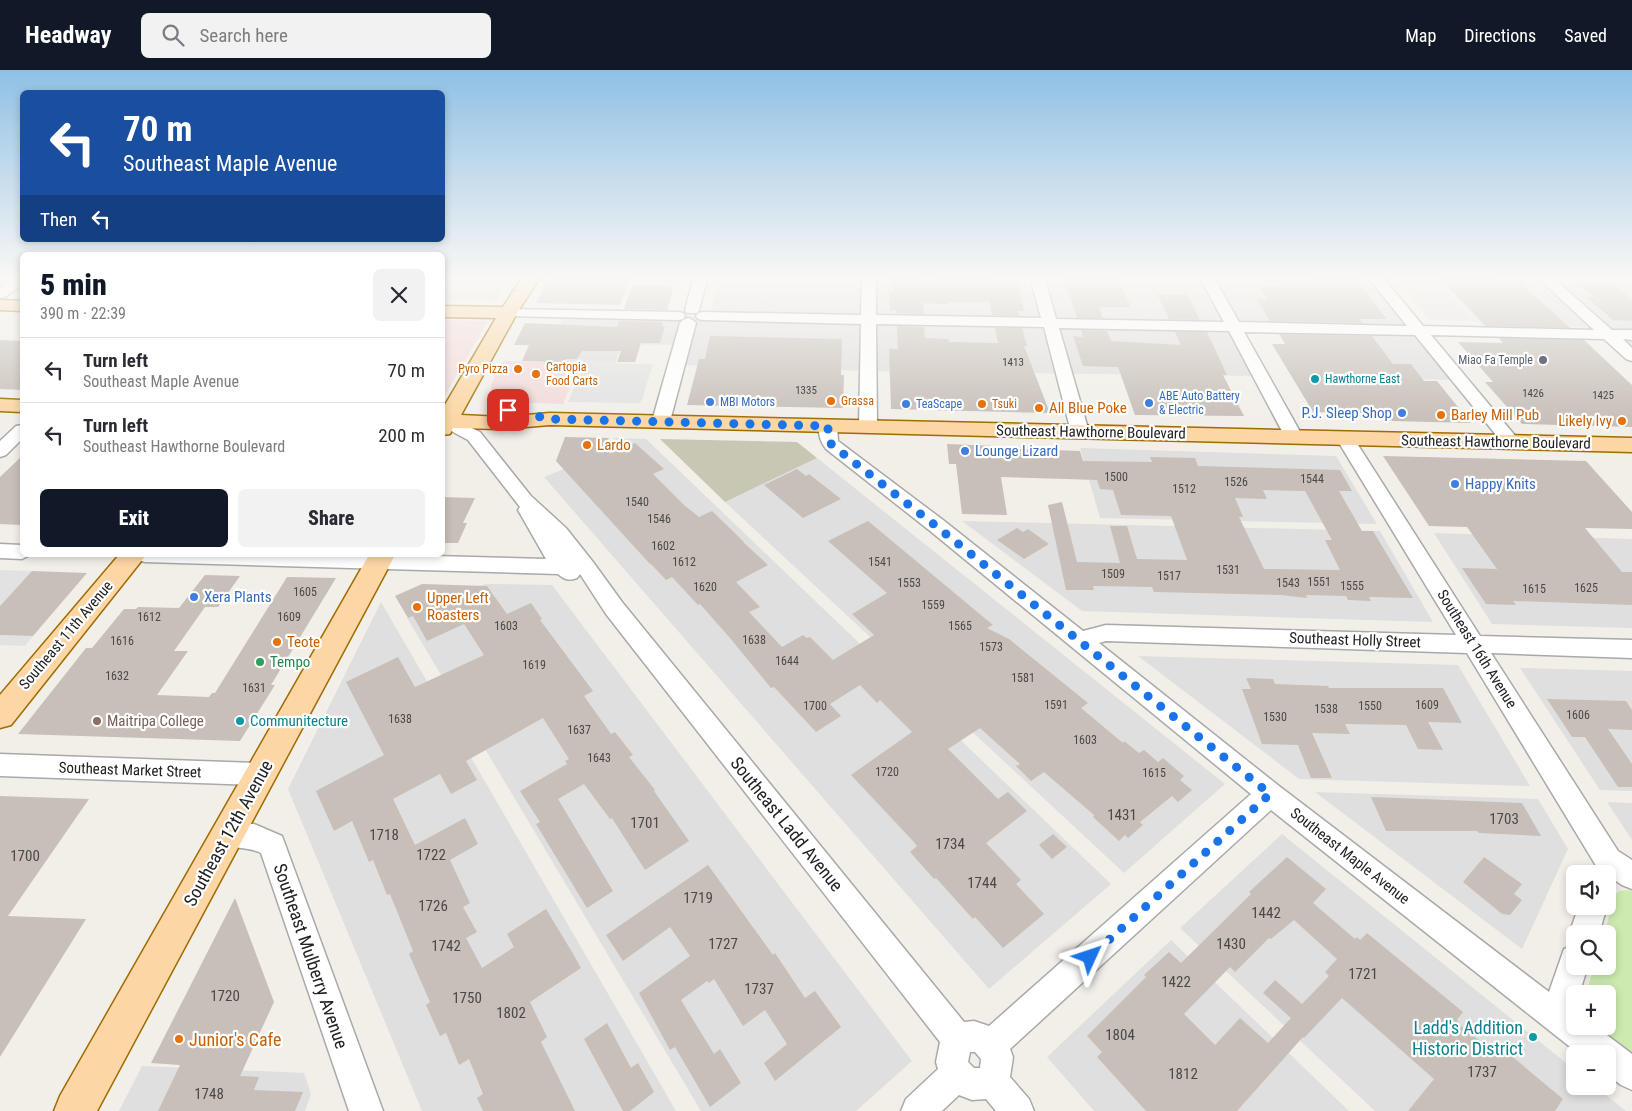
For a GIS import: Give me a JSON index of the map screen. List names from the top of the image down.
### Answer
{
  "streets": {
    "main road": ["Southeast Hawthorne Boulevard", "Southeast 11th Avenue", "Southeast 12th Avenue"],
    "street": [
      "Southeast Holly Street",
      "Southeast 16th Avenue",
      "Southeast Market Street",
      "Southeast Ladd Avenue",
      "Southeast Maple Avenue",
      "Southeast Mulberry Avenue"
    ]
  },
  "crossings": [
    ["Southeast Hawthorne Boulevard", "Southeast 16th Avenue"],
    ["Southeast Hawthorne Boulevard", "Southeast Maple Avenue"],
    ["Southeast Holly Street", "Southeast 16th Avenue"],
    ["Southeast Holly Street", "Southeast Maple Avenue"],
    ["Southeast Market Street", "Southeast 12th Avenue"],
    ["Southeast 12th Avenue", "Southeast Mulberry Avenue"]
  ],
  "places": [
    "Miao Fa Temple",
    "Pyro Pizza",
    "Cartopia Food Carts",
    "Hawthorne East",
    "Grassa",
    "MBI Motors",
    "ABE Auto Battery & Electric",
    "TeaScape",
    "Tsuki",
    "All Blue Poke",
    "P.J. Sleep Shop",
    "Barley Mill Pub",
    "Likely Ivy",
    "Lardo",
    "Lounge Lizard",
    "Happy Knits",
    "Xera Plants",
    "Upper Left Roasters",
    "Teote",
    "Tempo",
    "Maitripa College",
    "Communitecture",
    "Ladd's Addition Historic District",
    "Junior's Cafe"
  ],
  "house_numbers": [
    "1413",
    "1335",
    "1426",
    "1425",
    "1500",
    "1544",
    "1526",
    "1512",
    "1540",
    "1546",
    "1602",
    "1612",
    "1541",
    "1531",
    "1509",
    "1517",
    "1551",
    "1553",
    "1543",
    "1555",
    "1620",
    "1625",
    "1615",
    "1605",
    "1559",
    "1612",
    "1609",
    "1603",
    "1565",
    "1638",
    "1616",
    "1573",
    "1644",
    "1619",
    "1632",
    "1581",
    "1631",
    "1591",
    "1609",
    "1700",
    "1550",
    "1538",
    "1606",
    "1530",
    "1638",
    "1637",
    "1603",
    "1643",
    "1720",
    "1615",
    "1431",
    "1703",
    "1701",
    "1718",
    "1734",
    "1722",
    "1700",
    "1744",
    "1719",
    "1726",
    "1442",
    "1727",
    "1430",
    "1742",
    "1721",
    "1422",
    "1737",
    "1720",
    "1750",
    "1802",
    "1804",
    "1737",
    "1812",
    "1748"
  ],
  "page": {
    "header": "Headway",
    "search": "Search here",
    "nav": ["Map", "Directions", "Saved"],
    "turn": ["70 m", "Southeast Maple Avenue"],
    "then": "Then",
    "heading": ["5 min", "390 m · 22:39"],
    "list": [
      {
        "name": "Turn left",
        "note": "Southeast Maple Avenue",
        "value": "70 m"
      },
      {
        "name": "Turn left",
        "note": "Southeast Hawthorne Boulevard",
        "value": "200 m"
      }
    ],
    "buttons": ["Exit", "Share"],
    "map_buttons": ["+", "−"]
  }
}
